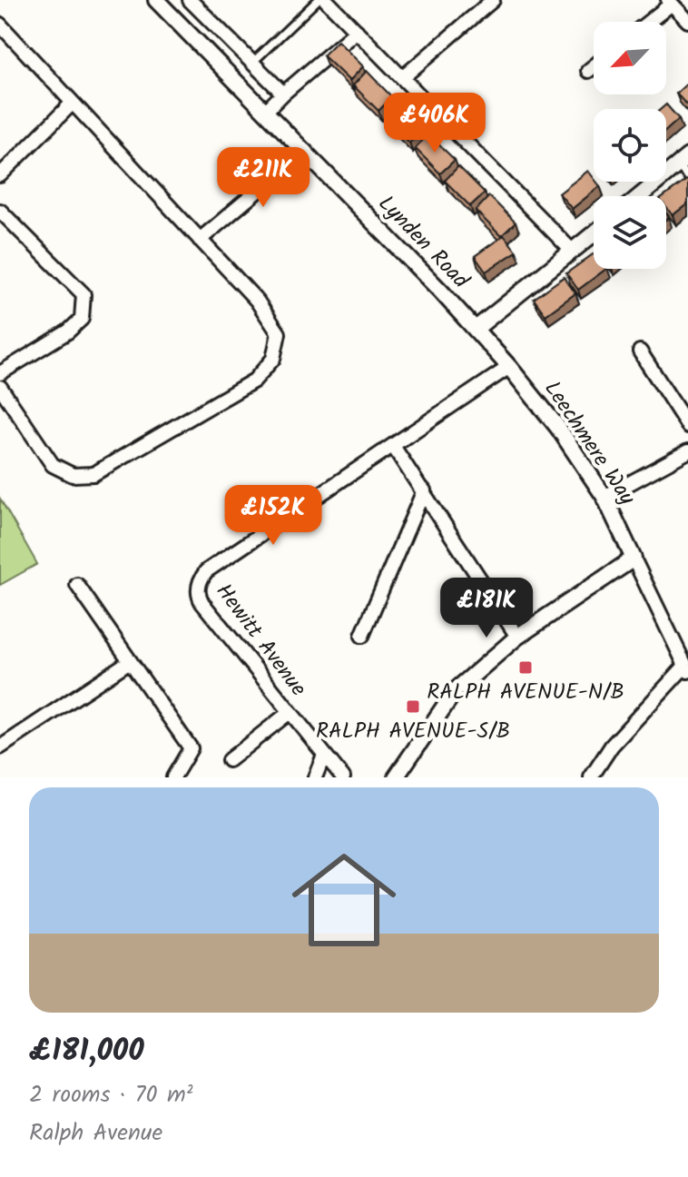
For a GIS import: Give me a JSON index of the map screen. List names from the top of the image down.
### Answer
{
  "streets": {
    "street": ["Lynden Road", "Leechmere Way", "Hewitt Avenue"]
  },
  "crossings": [
    ["Lynden Road", "Leechmere Way"],
    ["Leechmere Way", "Hewitt Avenue"]
  ],
  "places": {
    "transit": ["RALPH AVENUE-N/B", "RALPH AVENUE-S/B"]
  },
  "north": "bottom left",
  "page": {
    "price": [
      "£406K",
      "£211K",
      "£152K",
      "£181K"
    ],
    "list": [
      {
        "name": "£181,000",
        "note": "2 rooms · 70 m² · Ralph Avenue"
      }
    ]
  }
}
